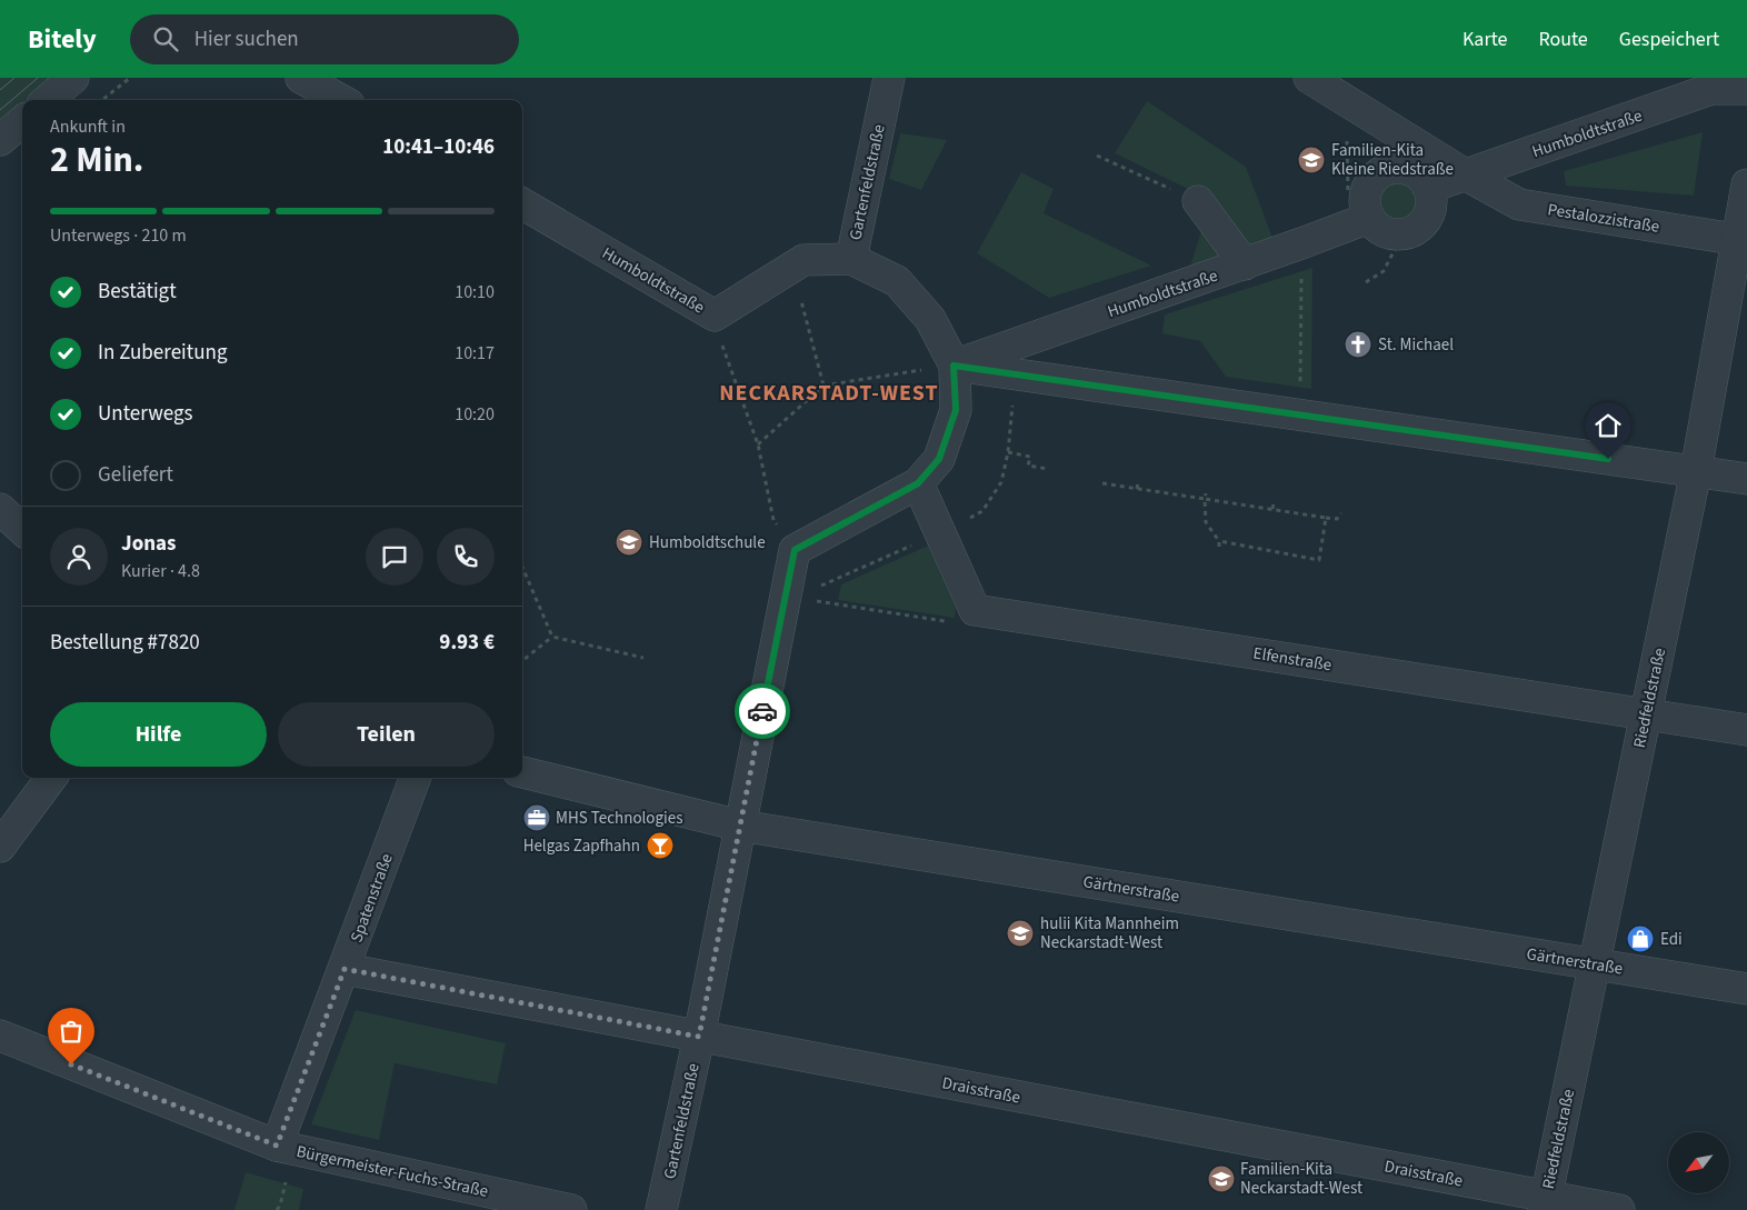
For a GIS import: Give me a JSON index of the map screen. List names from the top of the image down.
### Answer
{
  "streets": {
    "street": [
      "Humboldtstraße",
      "Gartenfeldstraße",
      "Pestalozzistraße",
      "Elfenstraße",
      "Riedfeldstraße",
      "Gärtnerstraße",
      "Spatenstraße",
      "Draisstraße",
      "Bürgermeister-Fuchs-Straße"
    ]
  },
  "crossings": [
    ["Humboldtstraße", "Gartenfeldstraße"],
    ["Humboldtstraße", "Pestalozzistraße"],
    ["Gartenfeldstraße", "Gärtnerstraße"],
    ["Gartenfeldstraße", "Draisstraße"],
    ["Pestalozzistraße", "Riedfeldstraße"],
    ["Elfenstraße", "Riedfeldstraße"],
    ["Riedfeldstraße", "Gärtnerstraße"],
    ["Riedfeldstraße", "Draisstraße"],
    ["Spatenstraße", "Draisstraße"],
    ["Spatenstraße", "Bürgermeister-Fuchs-Straße"]
  ],
  "districts": ["NECKARSTADT-WEST"],
  "places": {
    "school or university": [
      "Familien-Kita Kleine Riedstraße",
      "Humboldtschule",
      "hulii Kita Mannheim Neckarstadt-West",
      "Familien-Kita Neckarstadt-West"
    ],
    "church": ["St. Michael"],
    "office": ["MHS Technologies"],
    "bar": ["Helgas Zapfhahn"],
    "shop": ["Edi"]
  },
  "north": "bottom left",
  "page": {
    "header": "Bitely",
    "search": "Hier suchen",
    "nav": ["Karte", "Route", "Gespeichert"],
    "heading": ["2 Min.", "Ankunft in", "10:41–10:46"],
    "panel": [
      "Jonas",
      "Kurier · 4.8",
      "Bestellung #7820",
      "9.93 €"
    ],
    "bar": "Unterwegs · 210 m",
    "list": [
      ["Bestätigt", "10:10"],
      ["In Zubereitung", "10:17"],
      ["Unterwegs", "10:20"],
      "Geliefert"
    ],
    "buttons": ["Hilfe", "Teilen"]
  }
}
